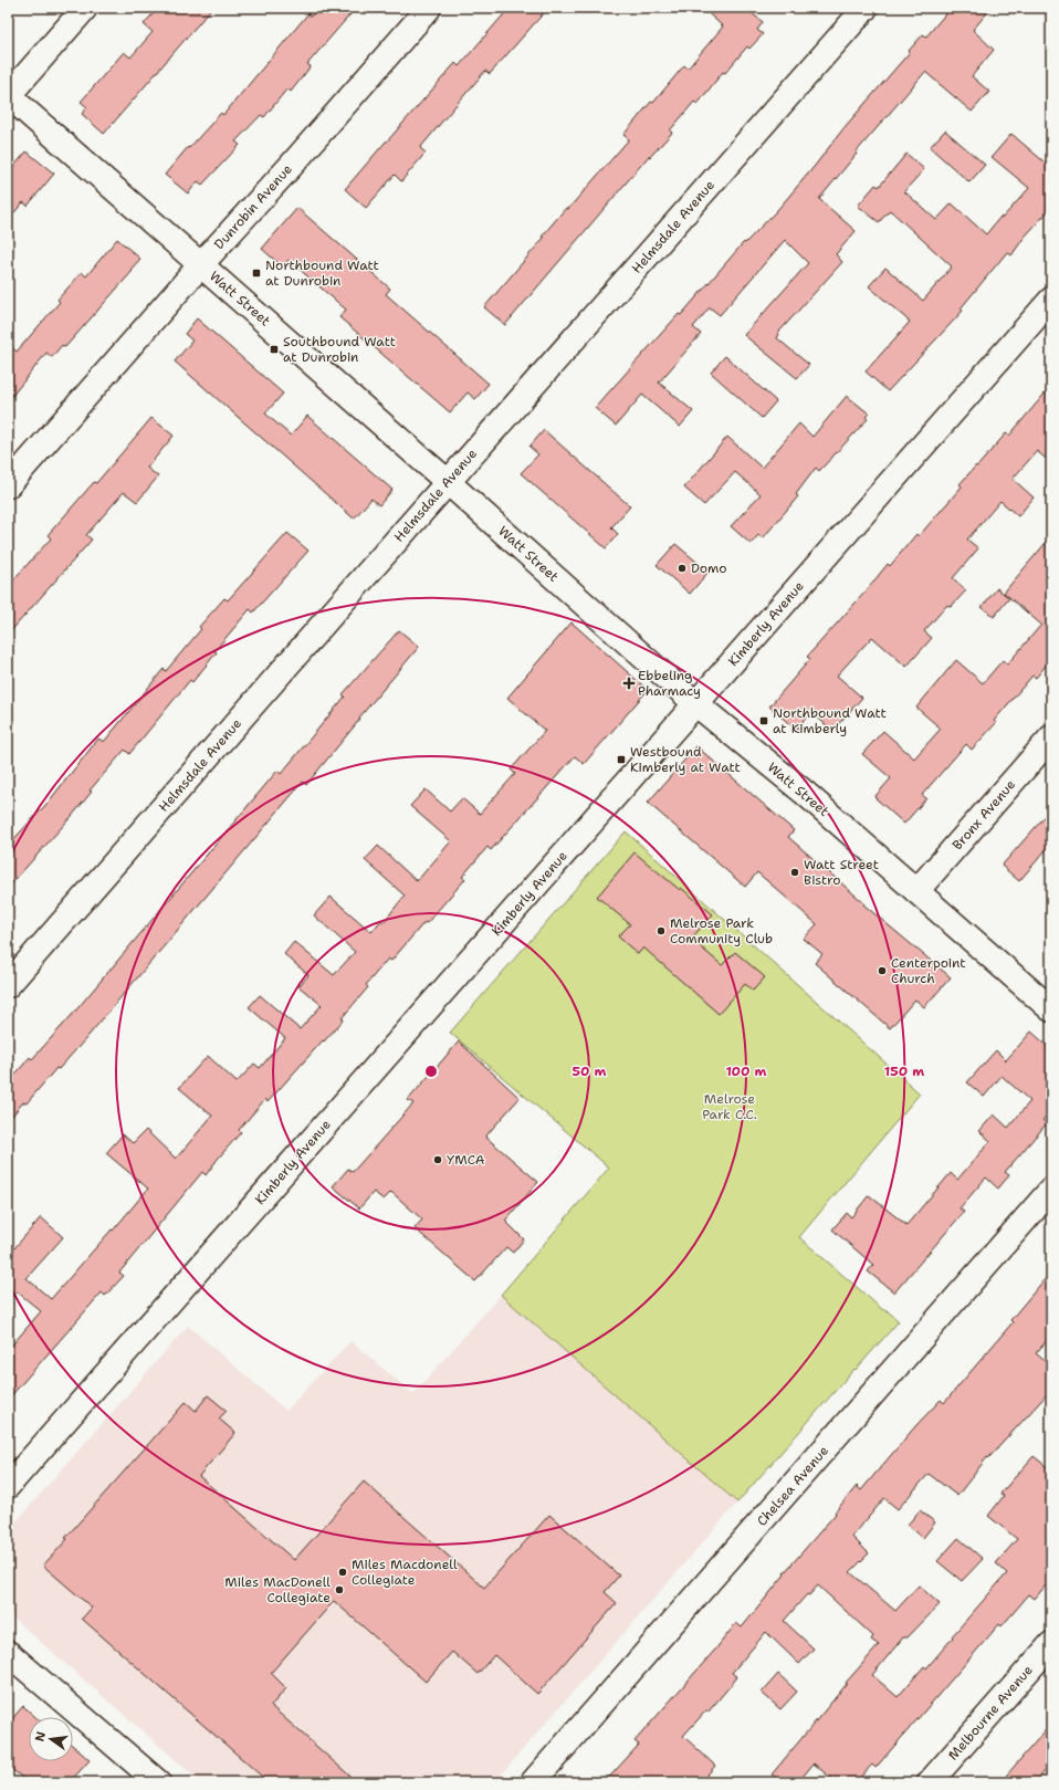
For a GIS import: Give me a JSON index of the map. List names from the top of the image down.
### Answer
{
  "streets": {
    "street": [
      "Dunrobin Avenue",
      "Helmsdale Avenue",
      "Watt Street",
      "Kimberly Avenue",
      "Bronx Avenue",
      "Chelsea Avenue",
      "Melbourne Avenue"
    ]
  },
  "crossings": [
    ["Dunrobin Avenue", "Watt Street"],
    ["Helmsdale Avenue", "Watt Street"],
    ["Watt Street", "Kimberly Avenue"],
    ["Watt Street", "Bronx Avenue"]
  ],
  "parks": ["Melrose Park C.C."],
  "places": {
    "transit": [
      "Northbound Watt at Dunrobin",
      "Southbound Watt at Dunrobin",
      "Northbound Watt at Kimberly",
      "Westbound Kimberly at Watt"
    ],
    "other": [
      "Domo",
      "Watt Street Bistro",
      "Melrose Park Community Club",
      "Centerpoint Church",
      "YMCA",
      "Miles Macdonell Collegiate",
      "Miles MacDonell Collegiate"
    ],
    "health": ["Ebbeling Pharmacy"]
  },
  "north": "left",
  "rings": ["50 m", "100 m", "150 m"]
}
